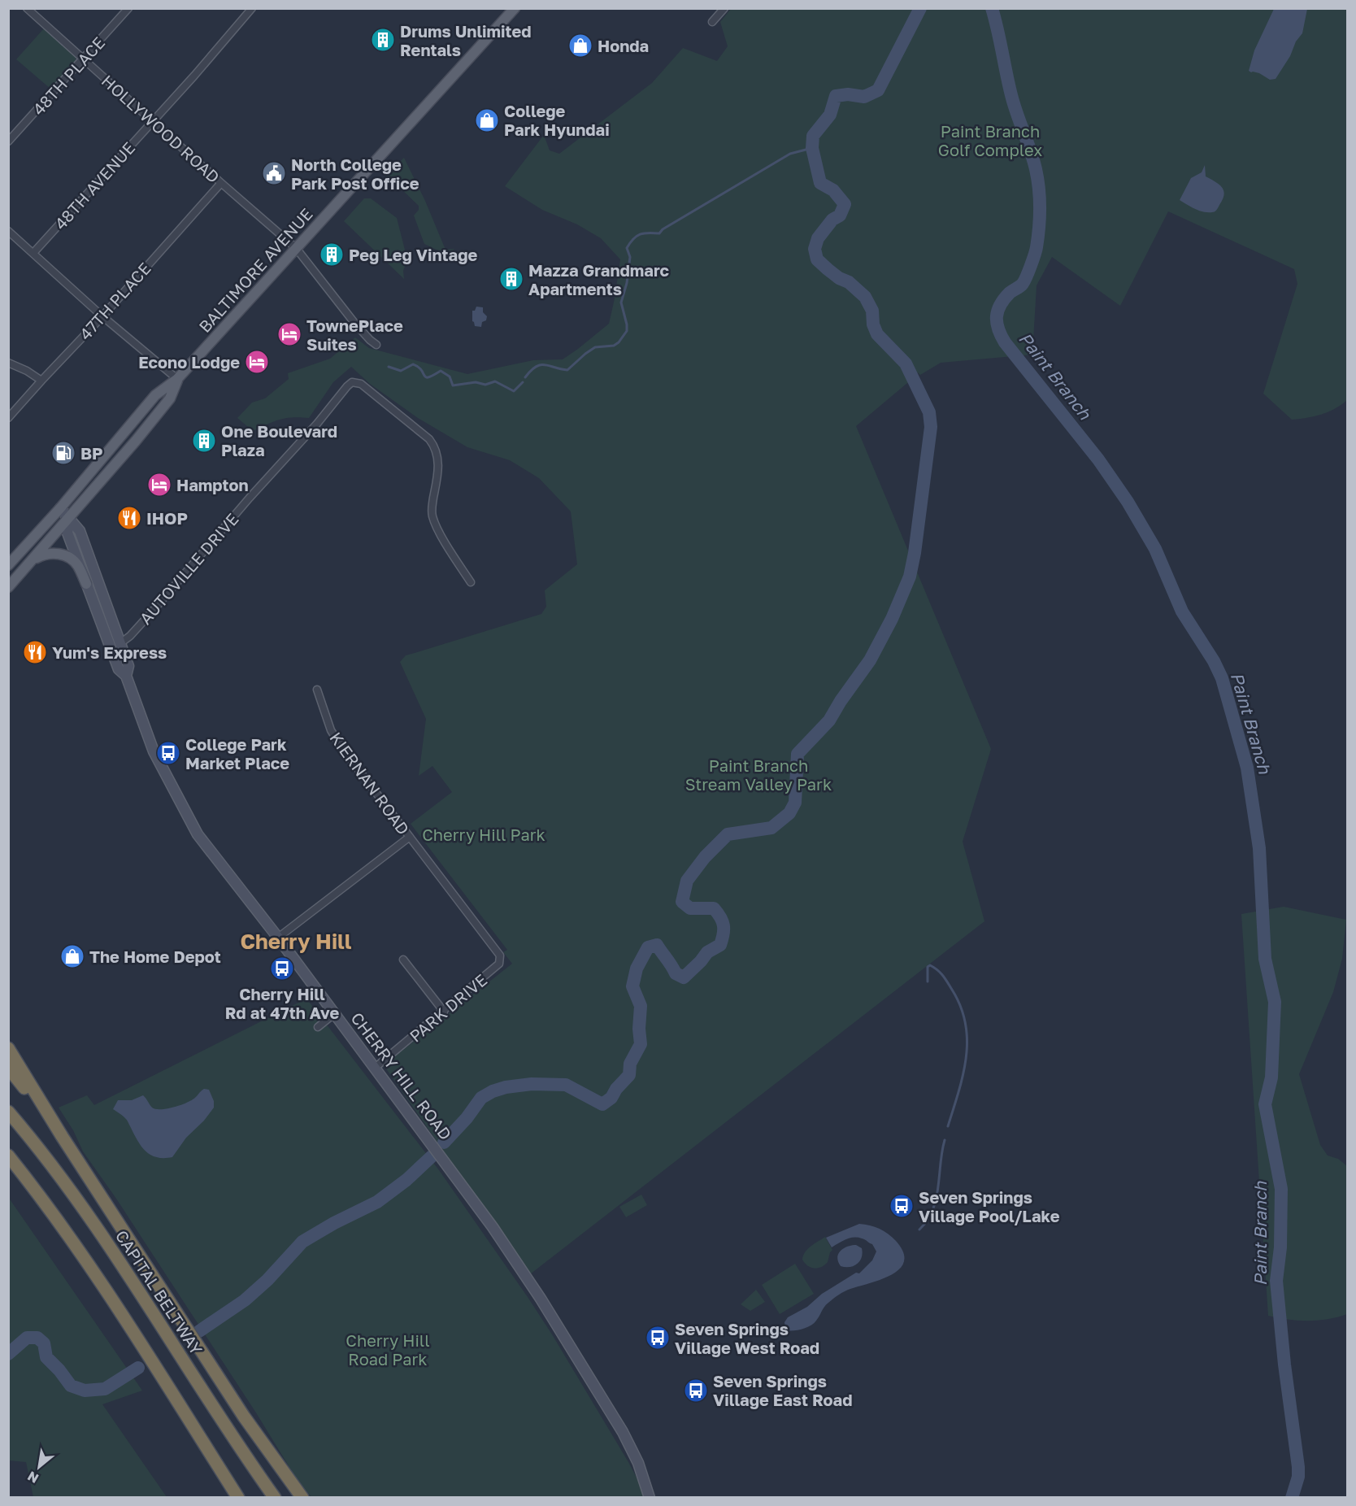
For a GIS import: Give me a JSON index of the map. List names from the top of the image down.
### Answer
{
  "streets": {
    "highway": ["CAPITAL BELTWAY"],
    "main road": ["BALTIMORE AVENUE", "CHERRY HILL ROAD"],
    "street": [
      "48TH PLACE",
      "HOLLYWOOD ROAD",
      "48TH AVENUE",
      "47TH PLACE",
      "AUTOVILLE DRIVE",
      "KIERNAN ROAD",
      "PARK DRIVE"
    ]
  },
  "crossings": [
    ["48TH PLACE", "HOLLYWOOD ROAD"],
    ["HOLLYWOOD ROAD", "48TH AVENUE"],
    ["HOLLYWOOD ROAD", "BALTIMORE AVENUE"],
    ["HOLLYWOOD ROAD", "47TH PLACE"],
    ["BALTIMORE AVENUE", "CHERRY HILL ROAD"],
    ["AUTOVILLE DRIVE", "CHERRY HILL ROAD"],
    ["KIERNAN ROAD", "PARK DRIVE"],
    ["PARK DRIVE", "CHERRY HILL ROAD"]
  ],
  "districts": ["Cherry Hill"],
  "water": ["Paint Branch"],
  "parks": [
    "Paint Branch Golf Complex",
    "Paint Branch Stream Valley Park",
    "Cherry Hill Park",
    "Cherry Hill Road Park"
  ],
  "places": {
    "building": [
      "Drums Unlimited Rentals",
      "Peg Leg Vintage",
      "Mazza Grandmarc Apartments",
      "One Boulevard Plaza"
    ],
    "shop": ["Honda", "College Park Hyundai", "The Home Depot"],
    "public building": ["North College Park Post Office"],
    "hotel": ["TownePlace Suites", "Econo Lodge", "Hampton"],
    "fuel station": ["BP"],
    "restaurant": ["IHOP", "Yum's Express"],
    "bus stop": [
      "College Park Market Place",
      "Cherry Hill Rd at 47th Ave",
      "Seven Springs Village Pool/Lake",
      "Seven Springs Village West Road",
      "Seven Springs Village East Road"
    ]
  },
  "north": "bottom left"
}
